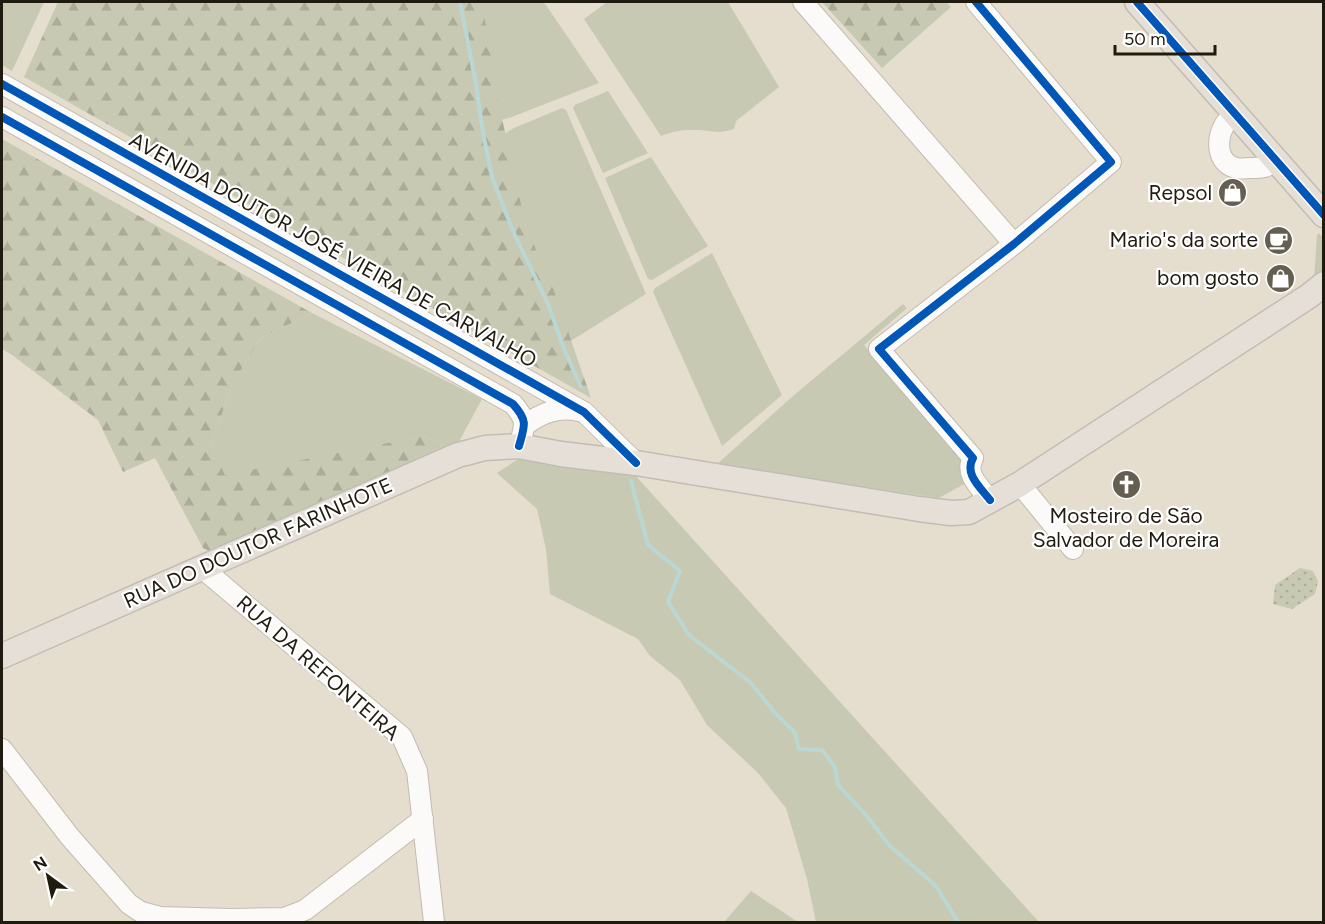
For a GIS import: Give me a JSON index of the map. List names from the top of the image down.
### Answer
{
  "streets": {
    "main road": ["RUA DO DOUTOR FARINHOTE"],
    "street": ["AVENIDA DOUTOR JOSÉ VIEIRA DE CARVALHO", "RUA DA REFONTEIRA"]
  },
  "crossings": [
    ["AVENIDA DOUTOR JOSÉ VIEIRA DE CARVALHO", "RUA DO DOUTOR FARINHOTE"],
    ["RUA DO DOUTOR FARINHOTE", "RUA DA REFONTEIRA"]
  ],
  "places": {
    "shop": ["Repsol", "bom gosto"],
    "cafe": ["Mario's da sorte"],
    "church": ["Mosteiro de São Salvador de Moreira"]
  },
  "scale_bar": "50 m",
  "north": "top left"
}
